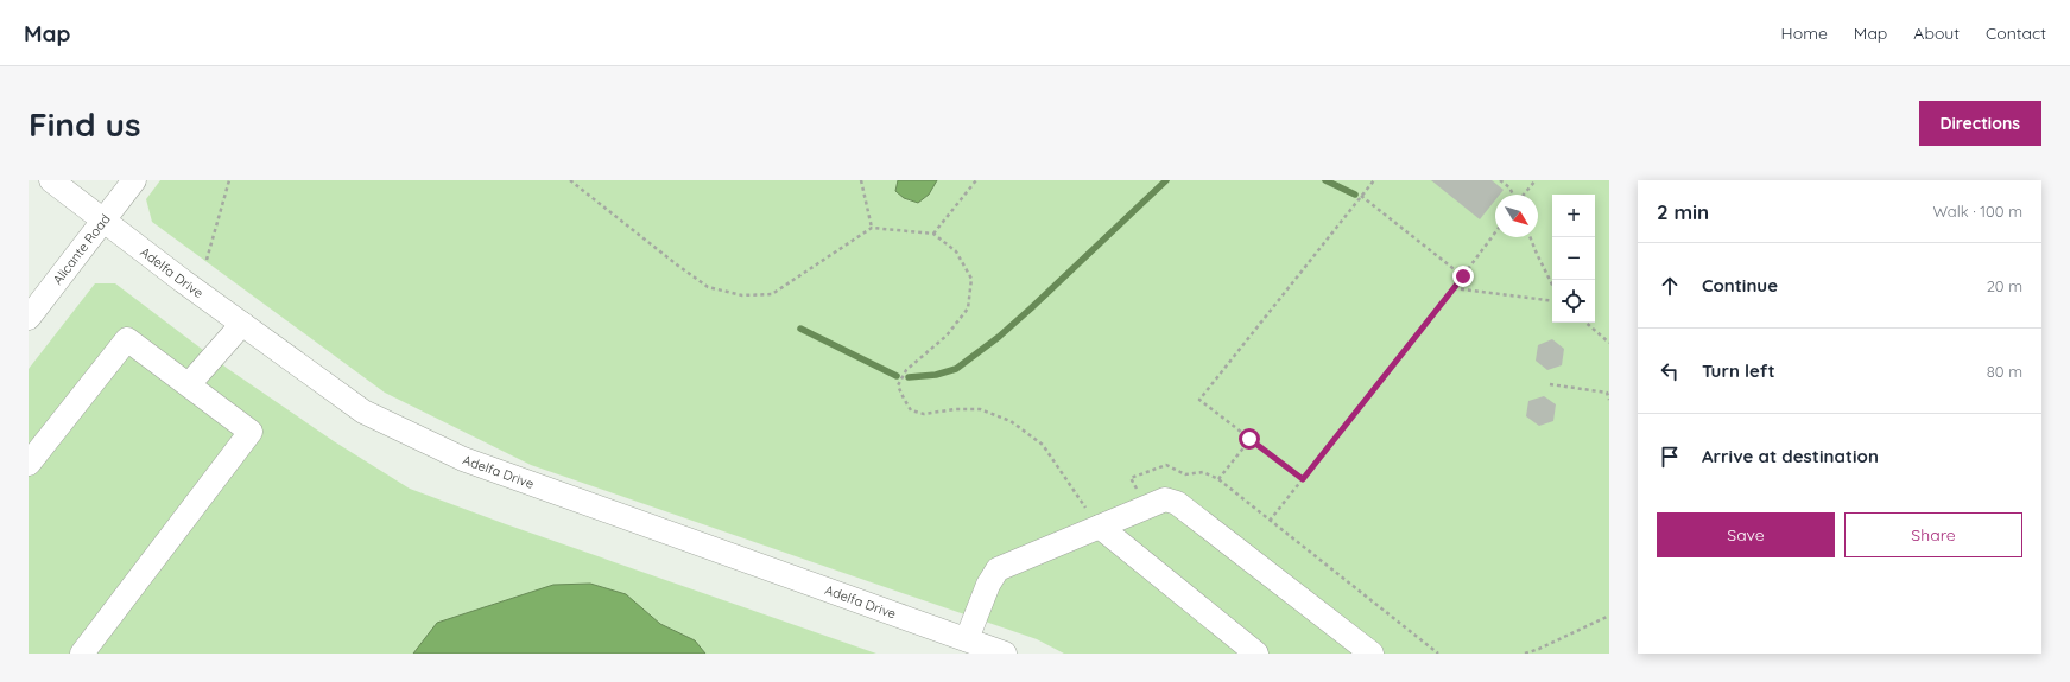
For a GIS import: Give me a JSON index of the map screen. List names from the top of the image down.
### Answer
{
  "streets": {
    "street": ["Alicante Road", "Adelfa Drive"]
  },
  "crossings": [
    ["Alicante Road", "Adelfa Drive"]
  ],
  "north": "bottom right",
  "page": {
    "header": "Map",
    "nav": [
      "Home",
      "Map",
      "About",
      "Contact"
    ],
    "buttons": [
      "Directions",
      ["Save", "Share"]
    ],
    "title": "Find us",
    "heading": ["2 min", "Walk · 100 m"],
    "map_buttons": ["+", "−"],
    "list": [
      ["Continue", "20 m"],
      ["Turn left", "80 m"],
      "Arrive at destination"
    ]
  }
}
